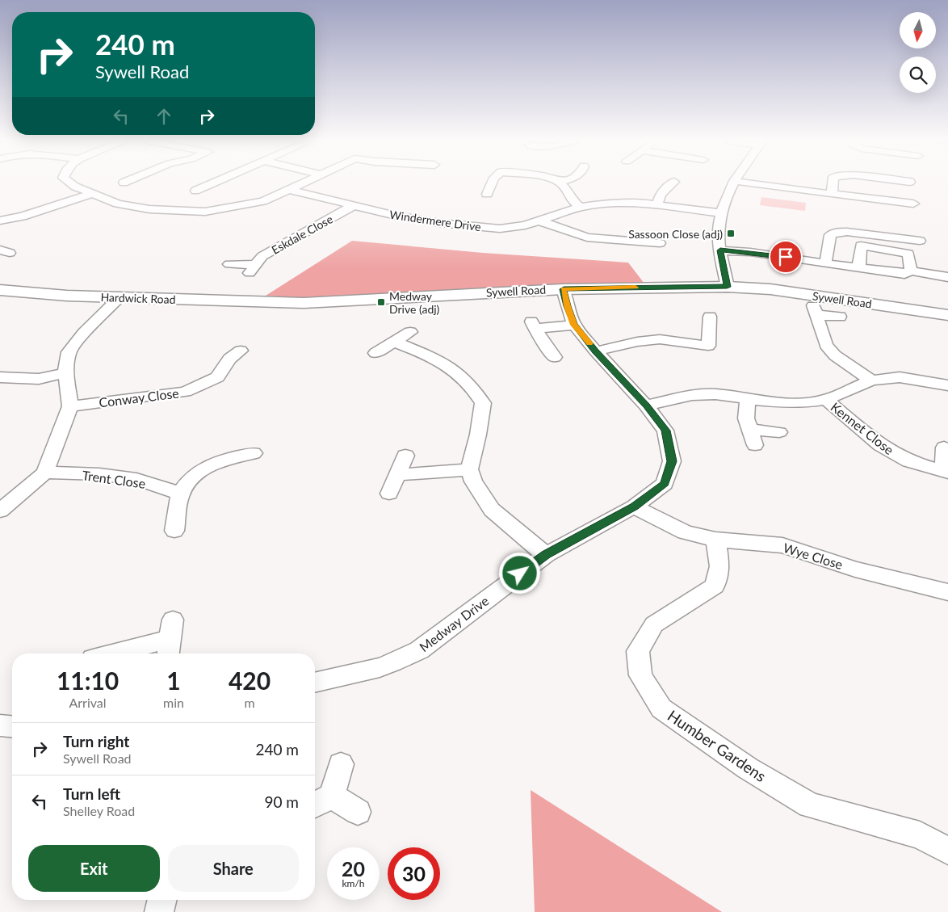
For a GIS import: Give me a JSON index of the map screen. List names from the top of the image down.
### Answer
{
  "streets": {
    "street": [
      "Windermere Drive",
      "Eskdale Close",
      "Sywell Road",
      "Hardwick Road",
      "Conway Close",
      "Kennet Close",
      "Trent Close",
      "Wye Close",
      "Medway Drive",
      "Humber Gardens"
    ]
  },
  "crossings": [
    ["Windermere Drive", "Eskdale Close"],
    ["Sywell Road", "Hardwick Road"],
    ["Sywell Road", "Medway Drive"],
    ["Wye Close", "Medway Drive"],
    ["Wye Close", "Humber Gardens"]
  ],
  "places": {
    "transit": ["Sassoon Close (adj)", "Medway Drive (adj)"]
  },
  "north": "bottom",
  "page": {
    "turn": ["240 m", "Sywell Road"],
    "eta": [
      "11:10",
      "Arrival",
      "1",
      "min",
      "420",
      "m"
    ],
    "list": [
      {
        "name": "Turn right",
        "note": "Sywell Road",
        "value": "240 m"
      },
      {
        "name": "Turn left",
        "note": "Shelley Road",
        "value": "90 m"
      }
    ],
    "buttons": ["Exit", "Share"],
    "speed": "20 km/h",
    "limit": "30"
  }
}
